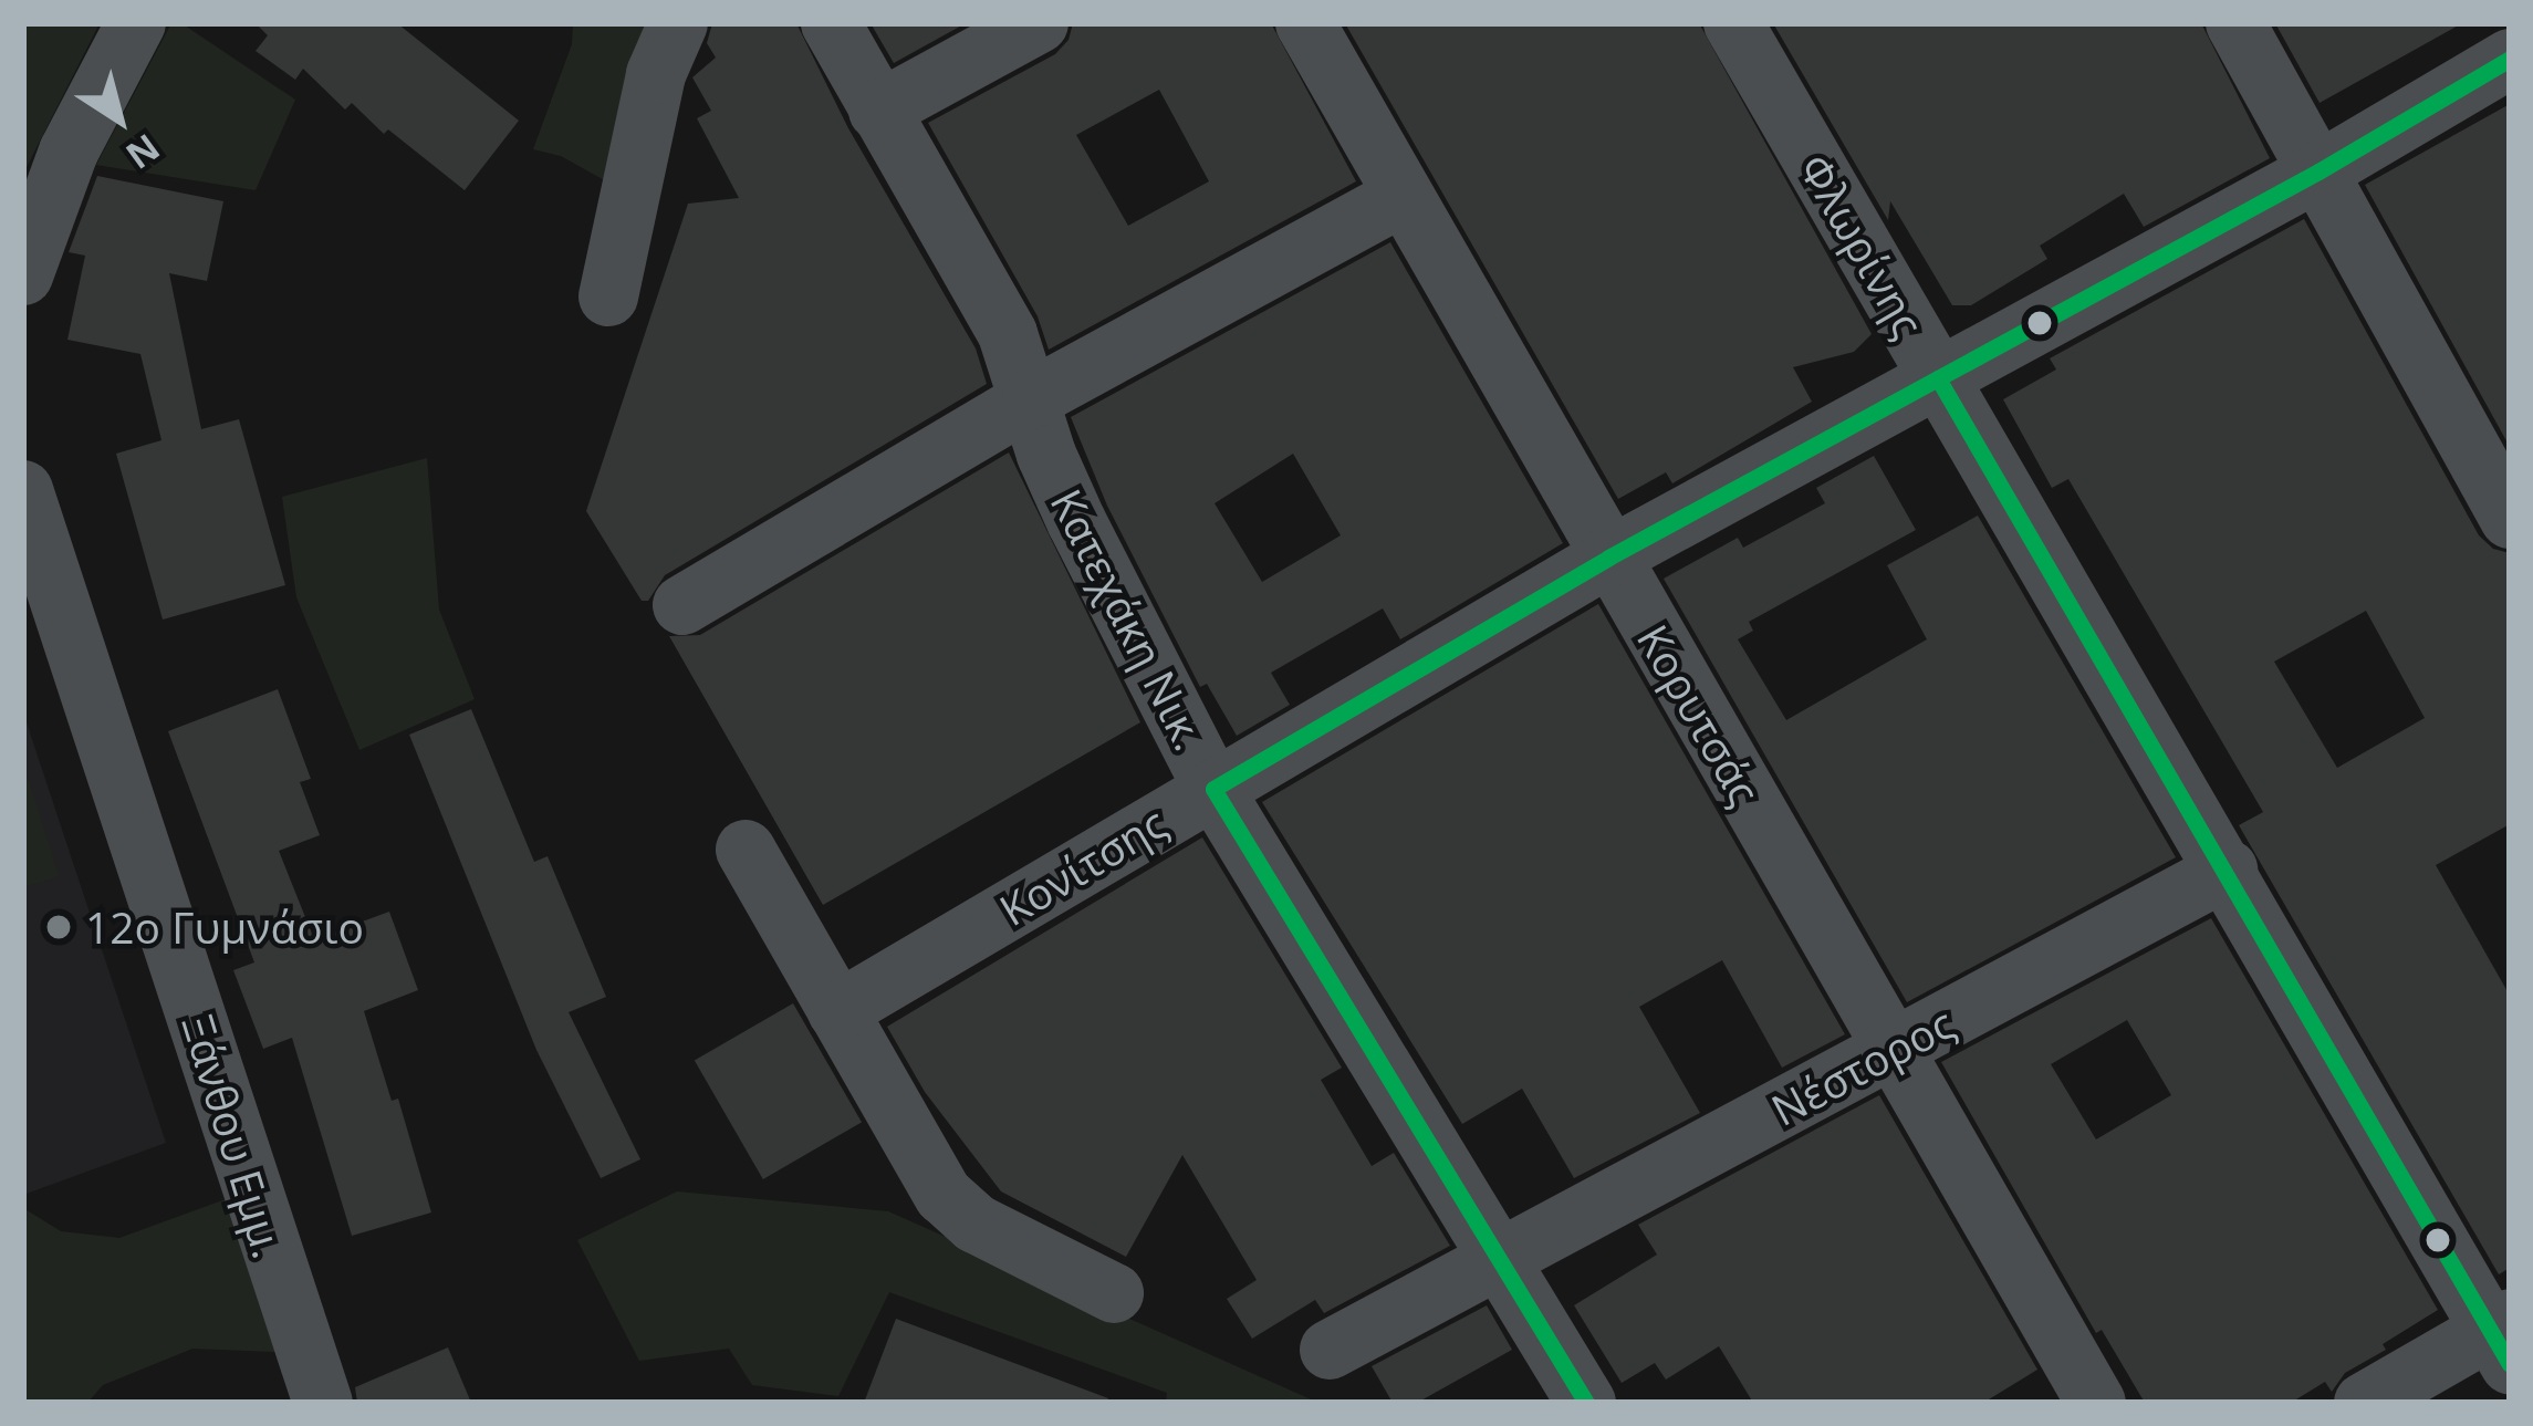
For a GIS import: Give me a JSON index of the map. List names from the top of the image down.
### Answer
{
  "streets": {
    "street": [
      "Φλωρίνης",
      "Κατεχάκη Νικ.",
      "Κορυτσάς",
      "Κονίτσης",
      "Νέστορος",
      "Ξάνθου Εμμ."
    ]
  },
  "crossings": [
    ["Φλωρίνης", "Κονίτσης"],
    ["Φλωρίνης", "Νέστορος"],
    ["Κατεχάκη Νικ.", "Κονίτσης"],
    ["Κατεχάκη Νικ.", "Νέστορος"],
    ["Κορυτσάς", "Κονίτσης"],
    ["Κορυτσάς", "Νέστορος"]
  ],
  "places": ["12o Γυμνάσιο"],
  "north": "bottom right"
}
